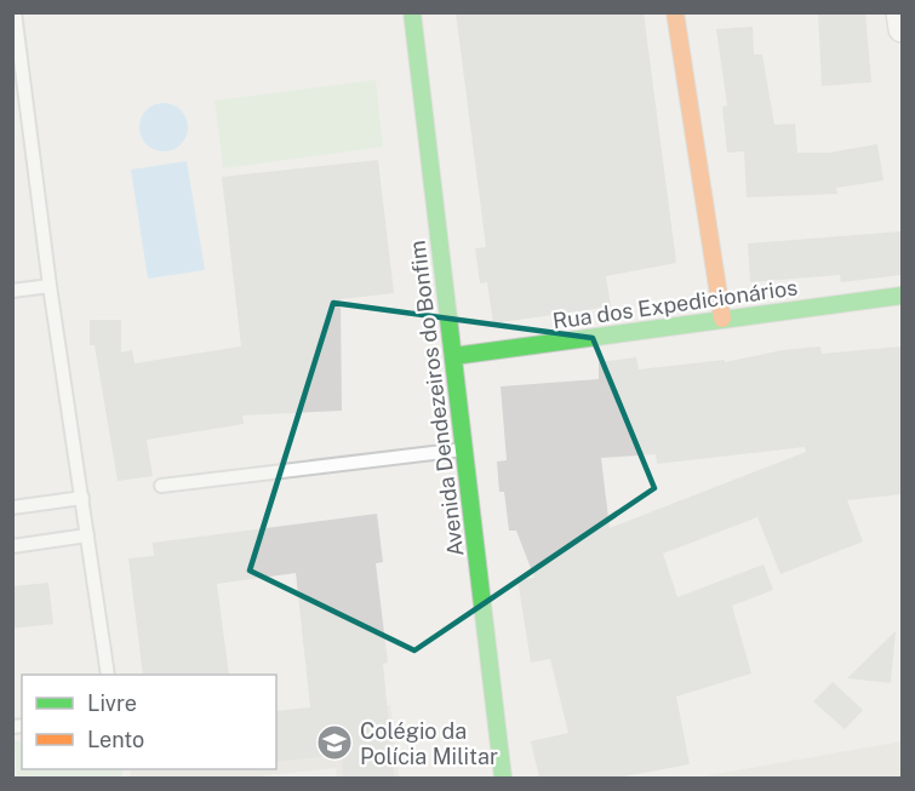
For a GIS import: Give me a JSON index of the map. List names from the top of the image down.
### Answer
{
  "streets": {
    "main road": ["Rua dos Expedicionários", "Avenida Dendezeiros do Bonfim"]
  },
  "crossings": [
    ["Rua dos Expedicionários", "Avenida Dendezeiros do Bonfim"]
  ],
  "places": {
    "school or university": ["Colégio da Polícia Militar"]
  },
  "legend": ["Livre", "Lento"]
}
